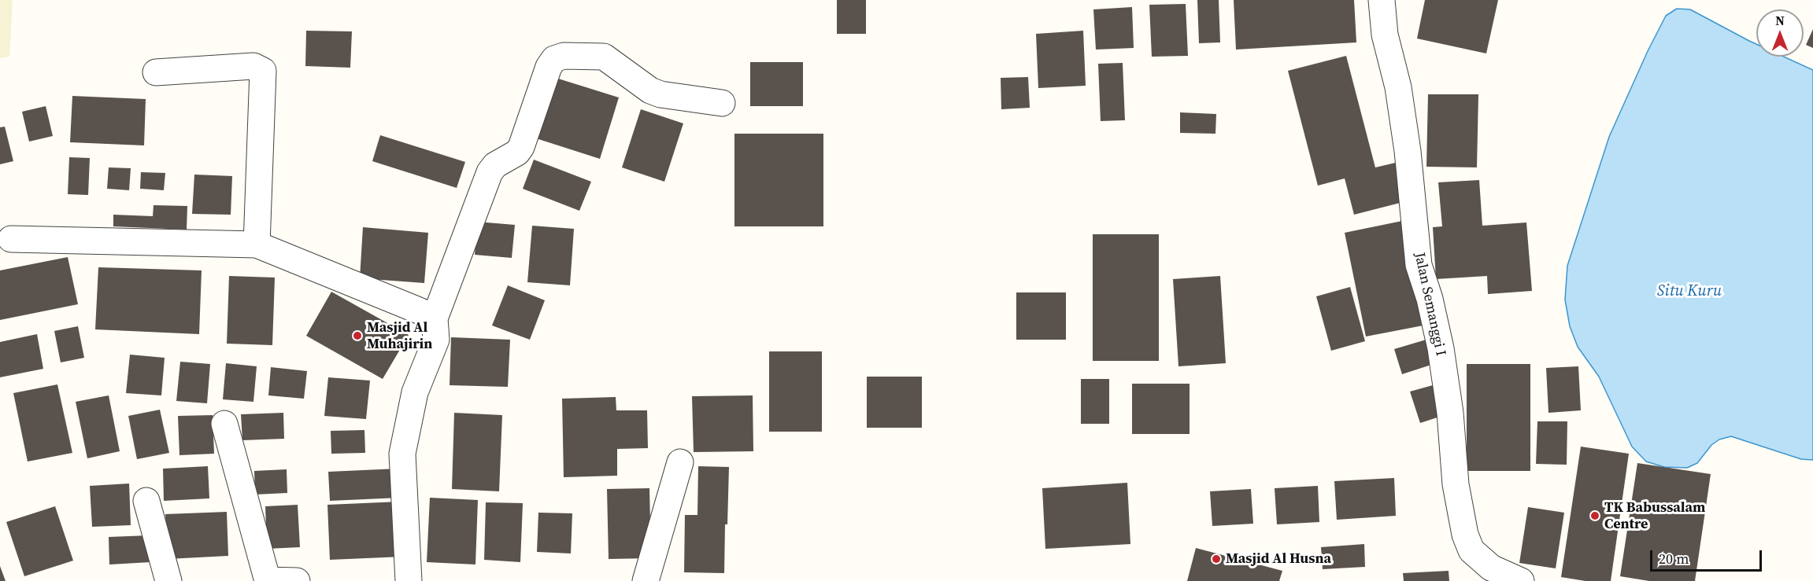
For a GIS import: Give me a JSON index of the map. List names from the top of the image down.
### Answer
{
  "streets": {
    "street": ["Jalan Semanggi I"]
  },
  "water": ["Situ Kuru"],
  "places": ["Masjid Al Muhajirin", "TK Babussalam Centre", "Masjid Al Husna"],
  "scale_bar": "20 m",
  "north": "top"
}
